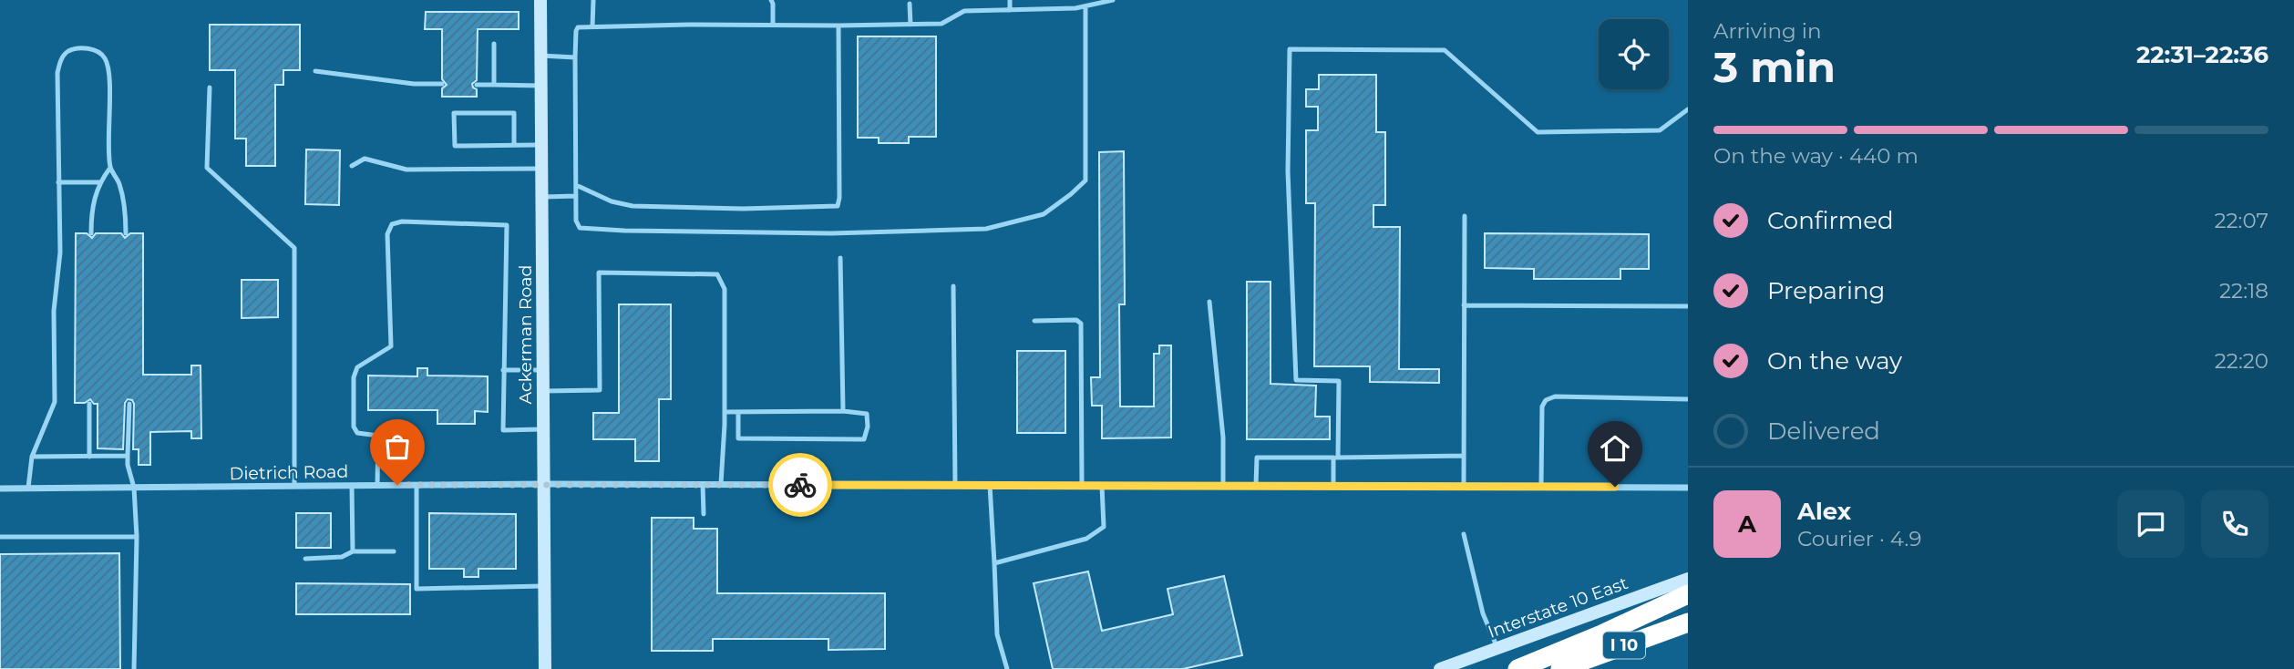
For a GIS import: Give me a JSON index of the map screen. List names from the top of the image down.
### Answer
{
  "streets": {
    "highway": ["I 10"],
    "street": ["Ackerman Road", "Dietrich Road", "Interstate 10 East"]
  },
  "crossings": [
    ["Ackerman Road", "Dietrich Road"]
  ],
  "page": {
    "heading": ["3 min", "Arriving in", "22:31–22:36"],
    "panel": ["Alex", "Courier · 4.9"],
    "bar": "On the way · 440 m",
    "list": [
      ["Confirmed", "22:07"],
      ["Preparing", "22:18"],
      ["On the way", "22:20"],
      "Delivered"
    ],
    "round": "A"
  }
}
